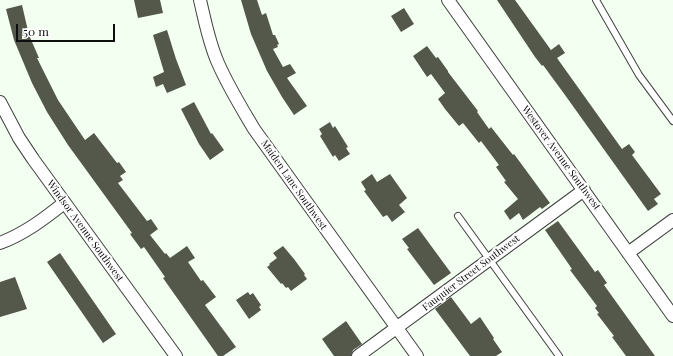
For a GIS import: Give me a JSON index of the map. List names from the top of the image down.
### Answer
{
  "streets": {
    "street": [
      "Westover Avenue Southwest",
      "Maiden Lane Southwest",
      "Windsor Avenue Southwest",
      "Fauquier Street Southwest"
    ]
  },
  "crossings": [
    ["Westover Avenue Southwest", "Fauquier Street Southwest"],
    ["Maiden Lane Southwest", "Fauquier Street Southwest"]
  ],
  "scale_bar": "50 m"
}
